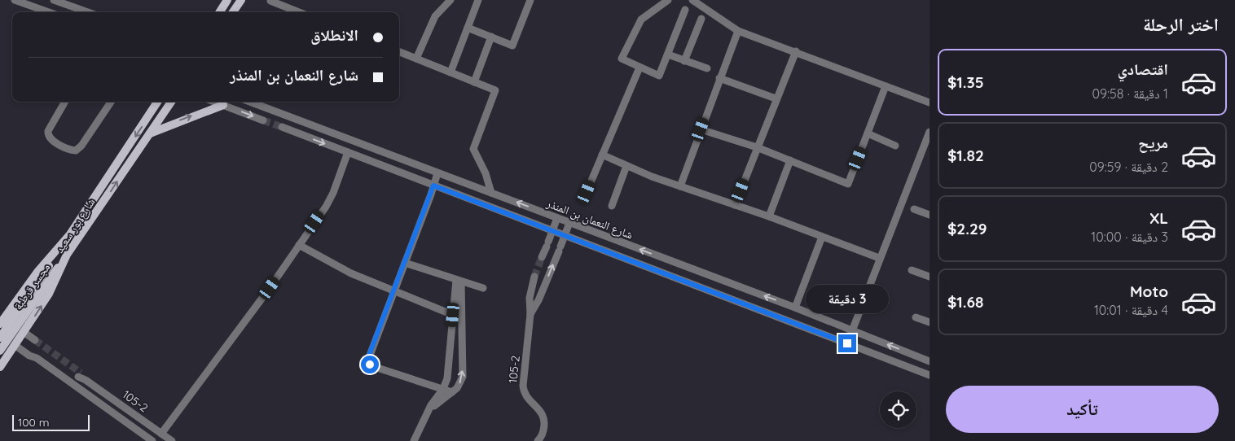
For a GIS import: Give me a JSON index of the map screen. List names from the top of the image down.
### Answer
{
  "streets": {
    "main road": ["شارع بور سعيد", "مجسر قرطبة"],
    "street": ["شارع النعمان بن المنذر", "105-2"]
  },
  "crossings": [
    ["شارع النعمان بن المنذر", "105-2"],
    ["شارع بور سعيد", "مجسر قرطبة"]
  ],
  "scale_bar": "100 m",
  "page": {
    "heading": "اختر الرحلة",
    "banner": ["الانطلاق", "شارع النعمان بن المنذر"],
    "list": [
      {
        "name": "اقتصادي",
        "note": "1 دقيقة · 09:58",
        "value": "$1.35"
      },
      {
        "name": "مريح",
        "note": "2 دقيقة · 09:59",
        "value": "$1.82"
      },
      {
        "name": "XL",
        "note": "3 دقيقة · 10:00",
        "value": "$2.29"
      },
      {
        "name": "Moto",
        "note": "4 دقيقة · 10:01",
        "value": "$1.68"
      }
    ],
    "bubble": "3 دقيقة",
    "buttons": "تأكيد",
    "scale": "100 m"
  }
}
